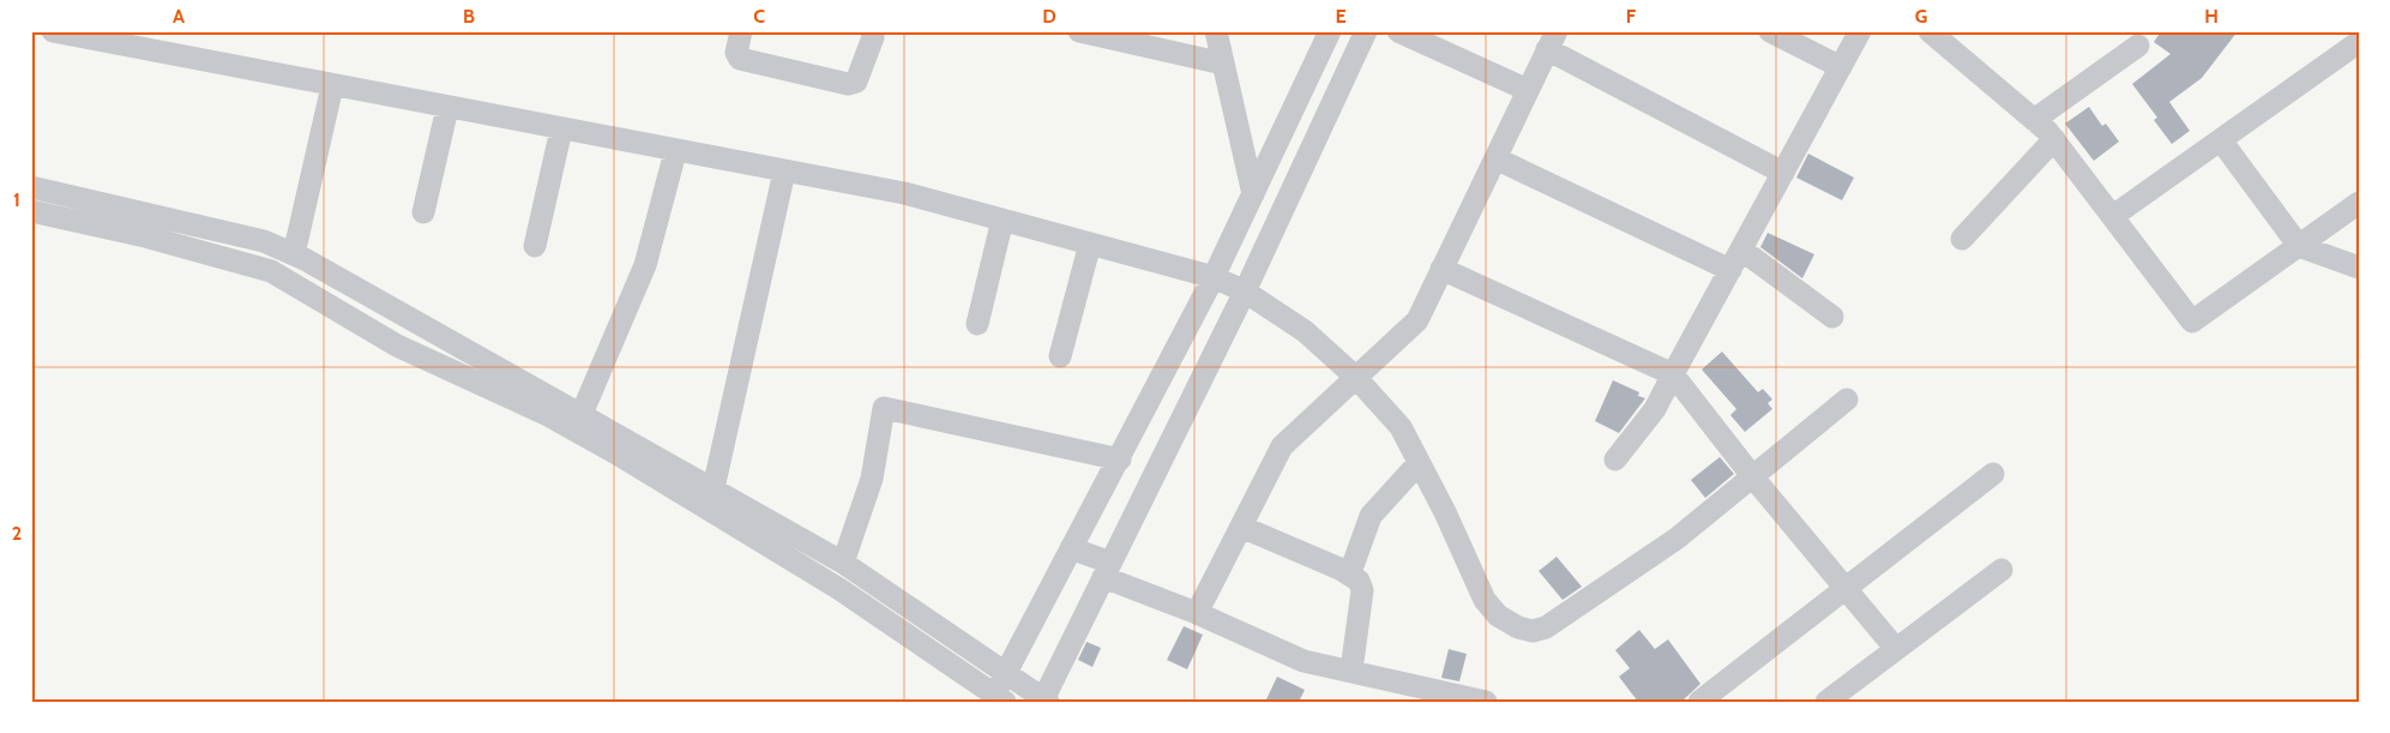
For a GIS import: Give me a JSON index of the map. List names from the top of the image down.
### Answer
{
  "grid": {
    "columns": [
      "A",
      "B",
      "C",
      "D",
      "E",
      "F",
      "G",
      "H"
    ],
    "rows": ["1", "2"]
  }
}
